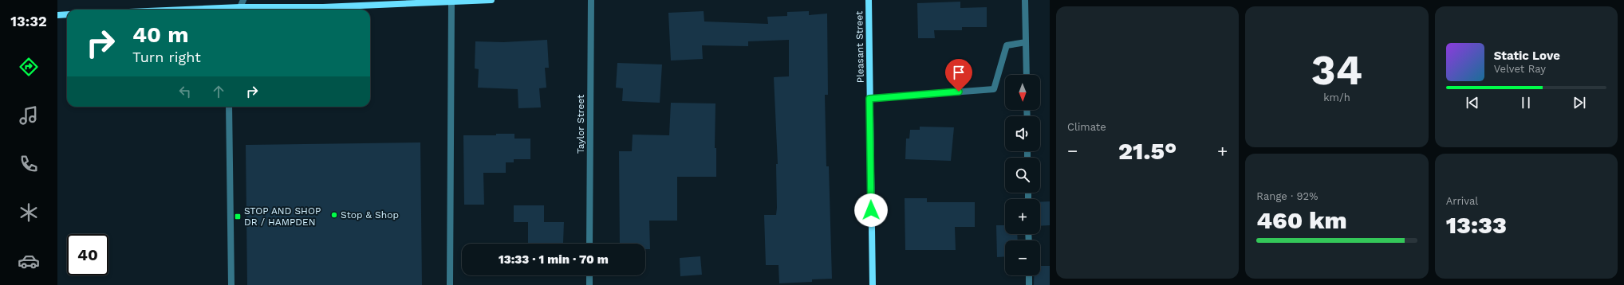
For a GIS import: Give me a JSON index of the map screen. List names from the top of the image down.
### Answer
{
  "streets": {
    "main road": ["Pleasant Street"],
    "street": ["Taylor Street"]
  },
  "places": {
    "other": ["Stop & Shop"],
    "transit": ["STOP AND SHOP DR / HAMPDEN"]
  },
  "north": "bottom",
  "page": {
    "tabs": "13:32",
    "tile": [
      "Climate",
      ["34", "km/h"],
      ["Range · 92%", "460 km"],
      ["Arrival", "13:33"]
    ],
    "turn": ["40 m", "Turn right"],
    "song": ["Static Love", "Velvet Ray"],
    "map_buttons": ["+", "−"],
    "heat": ["−", "21.5°", "+"],
    "limit": "40",
    "trip": "13:33 · 1 min · 70 m"
  }
}
